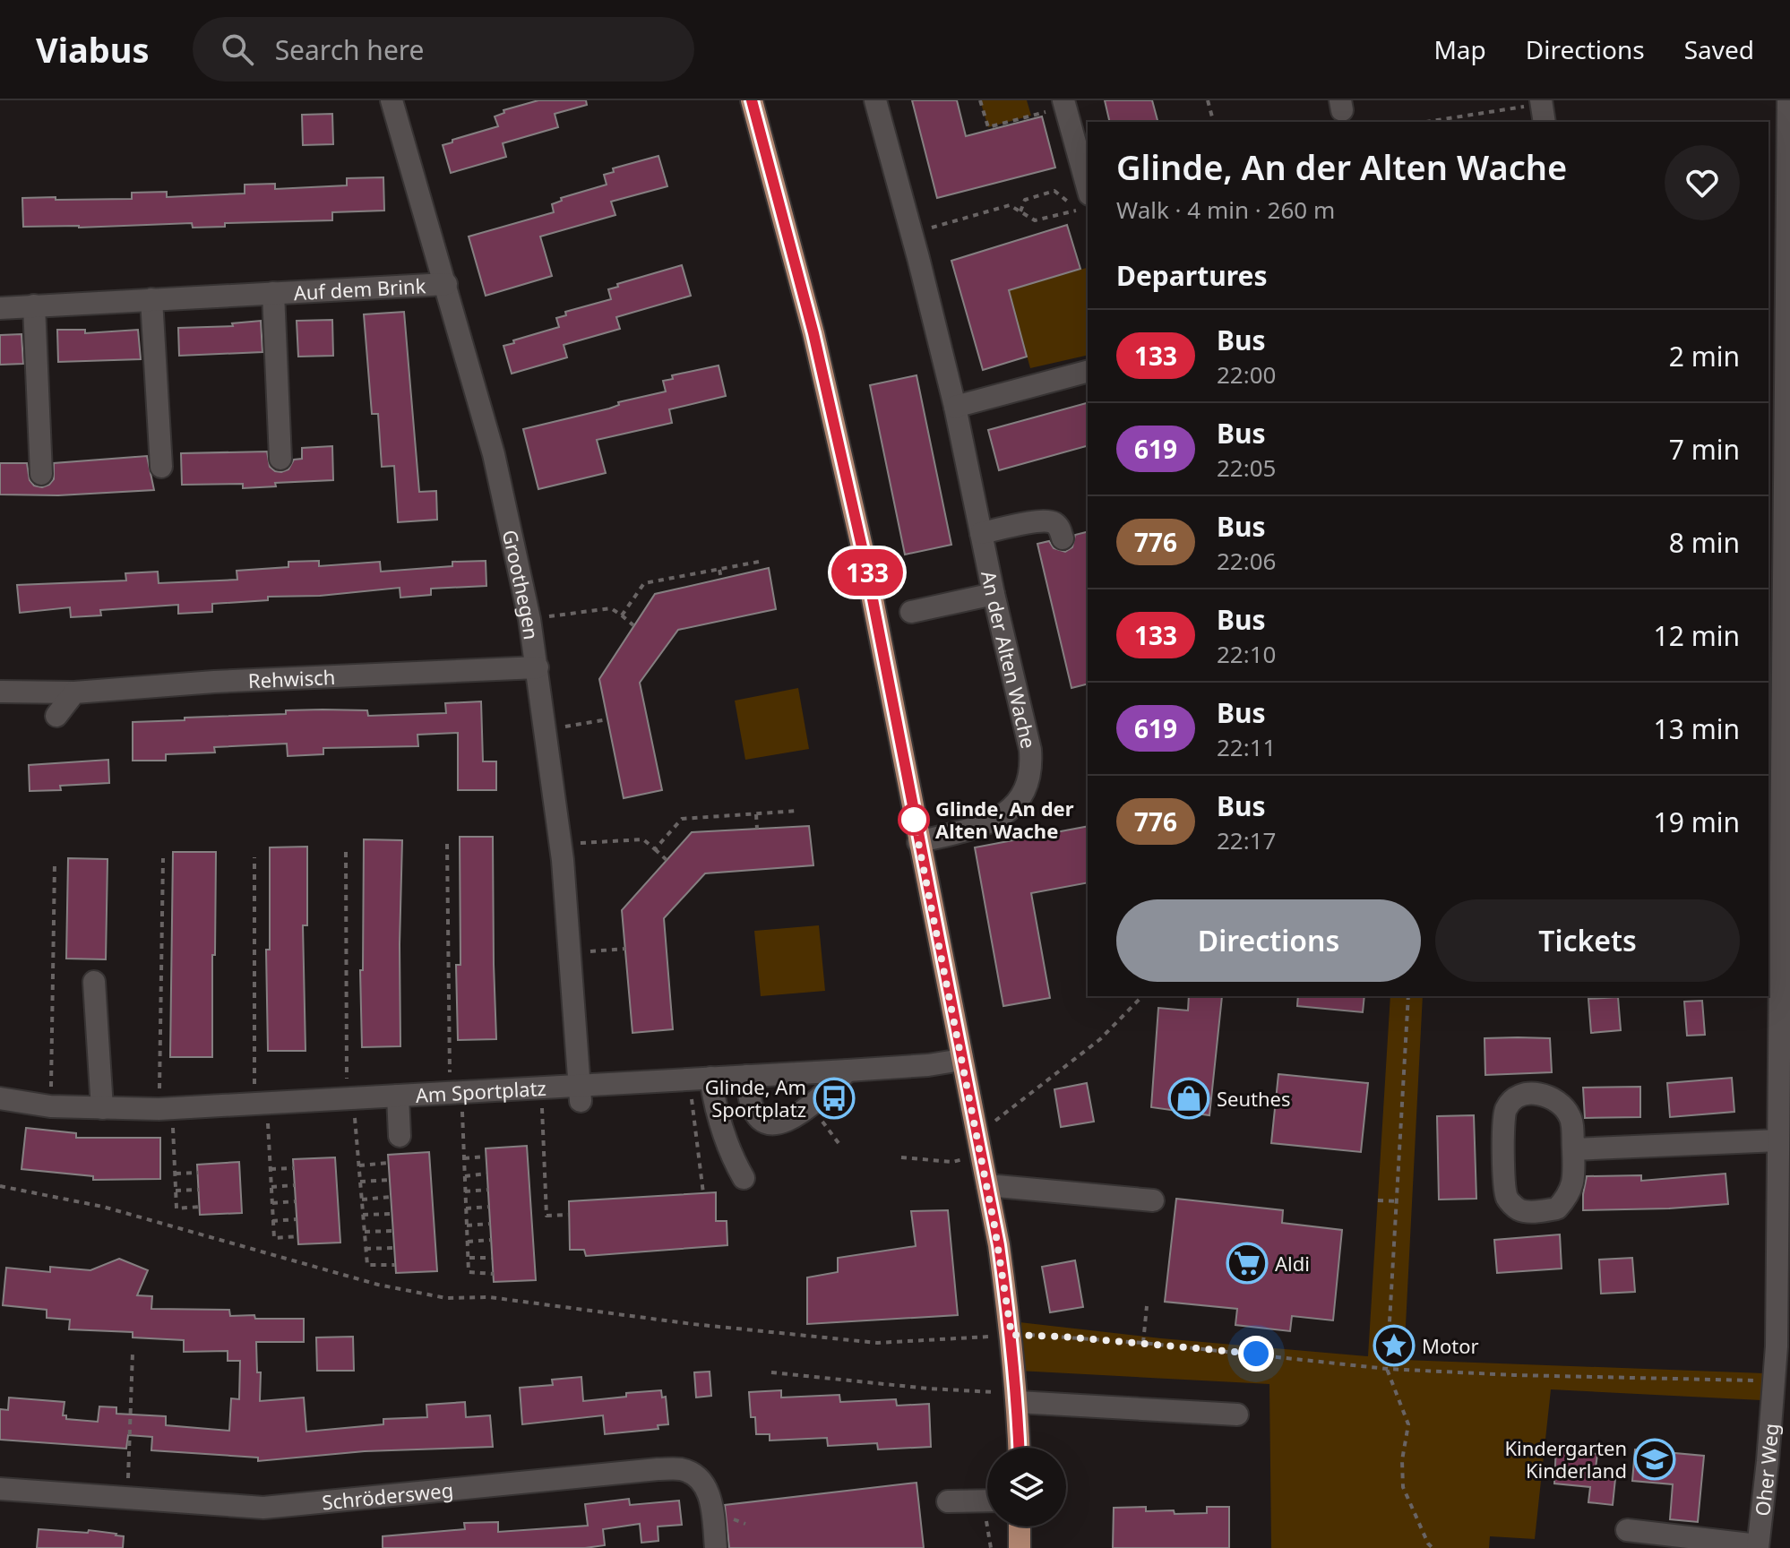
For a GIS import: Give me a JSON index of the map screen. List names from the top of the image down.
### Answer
{
  "streets": {
    "street": [
      "Auf dem Brink",
      "Groothegen",
      "An der Alten Wache",
      "Rehwisch",
      "Am Sportplatz",
      "Oher Weg",
      "Schrödersweg"
    ]
  },
  "crossings": [
    ["Auf dem Brink", "Groothegen"],
    ["Groothegen", "Rehwisch"],
    ["Groothegen", "Am Sportplatz"]
  ],
  "places": {
    "other": ["Glinde, An der Alten Wache"],
    "bus stop": ["Glinde, Am Sportplatz"],
    "shop": ["Seuthes"],
    "supermarket": ["Aldi"],
    "place": ["Motor"],
    "school or university": ["Kindergarten Kinderland"]
  },
  "lines": ["bus line 133"],
  "page": {
    "header": "Viabus",
    "search": "Search here",
    "nav": ["Map", "Directions", "Saved"],
    "on_map": "133",
    "heading": [
      ["Glinde, An der Alten Wache", "Walk · 4 min · 260 m"],
      "Departures"
    ],
    "list": [
      {
        "mark": "133",
        "name": "Bus",
        "note": "22:00",
        "value": "2 min"
      },
      {
        "mark": "619",
        "name": "Bus",
        "note": "22:05",
        "value": "7 min"
      },
      {
        "mark": "776",
        "name": "Bus",
        "note": "22:06",
        "value": "8 min"
      },
      {
        "mark": "133",
        "name": "Bus",
        "note": "22:10",
        "value": "12 min"
      },
      {
        "mark": "619",
        "name": "Bus",
        "note": "22:11",
        "value": "13 min"
      },
      {
        "mark": "776",
        "name": "Bus",
        "note": "22:17",
        "value": "19 min"
      }
    ],
    "buttons": ["Directions", "Tickets"]
  }
}
